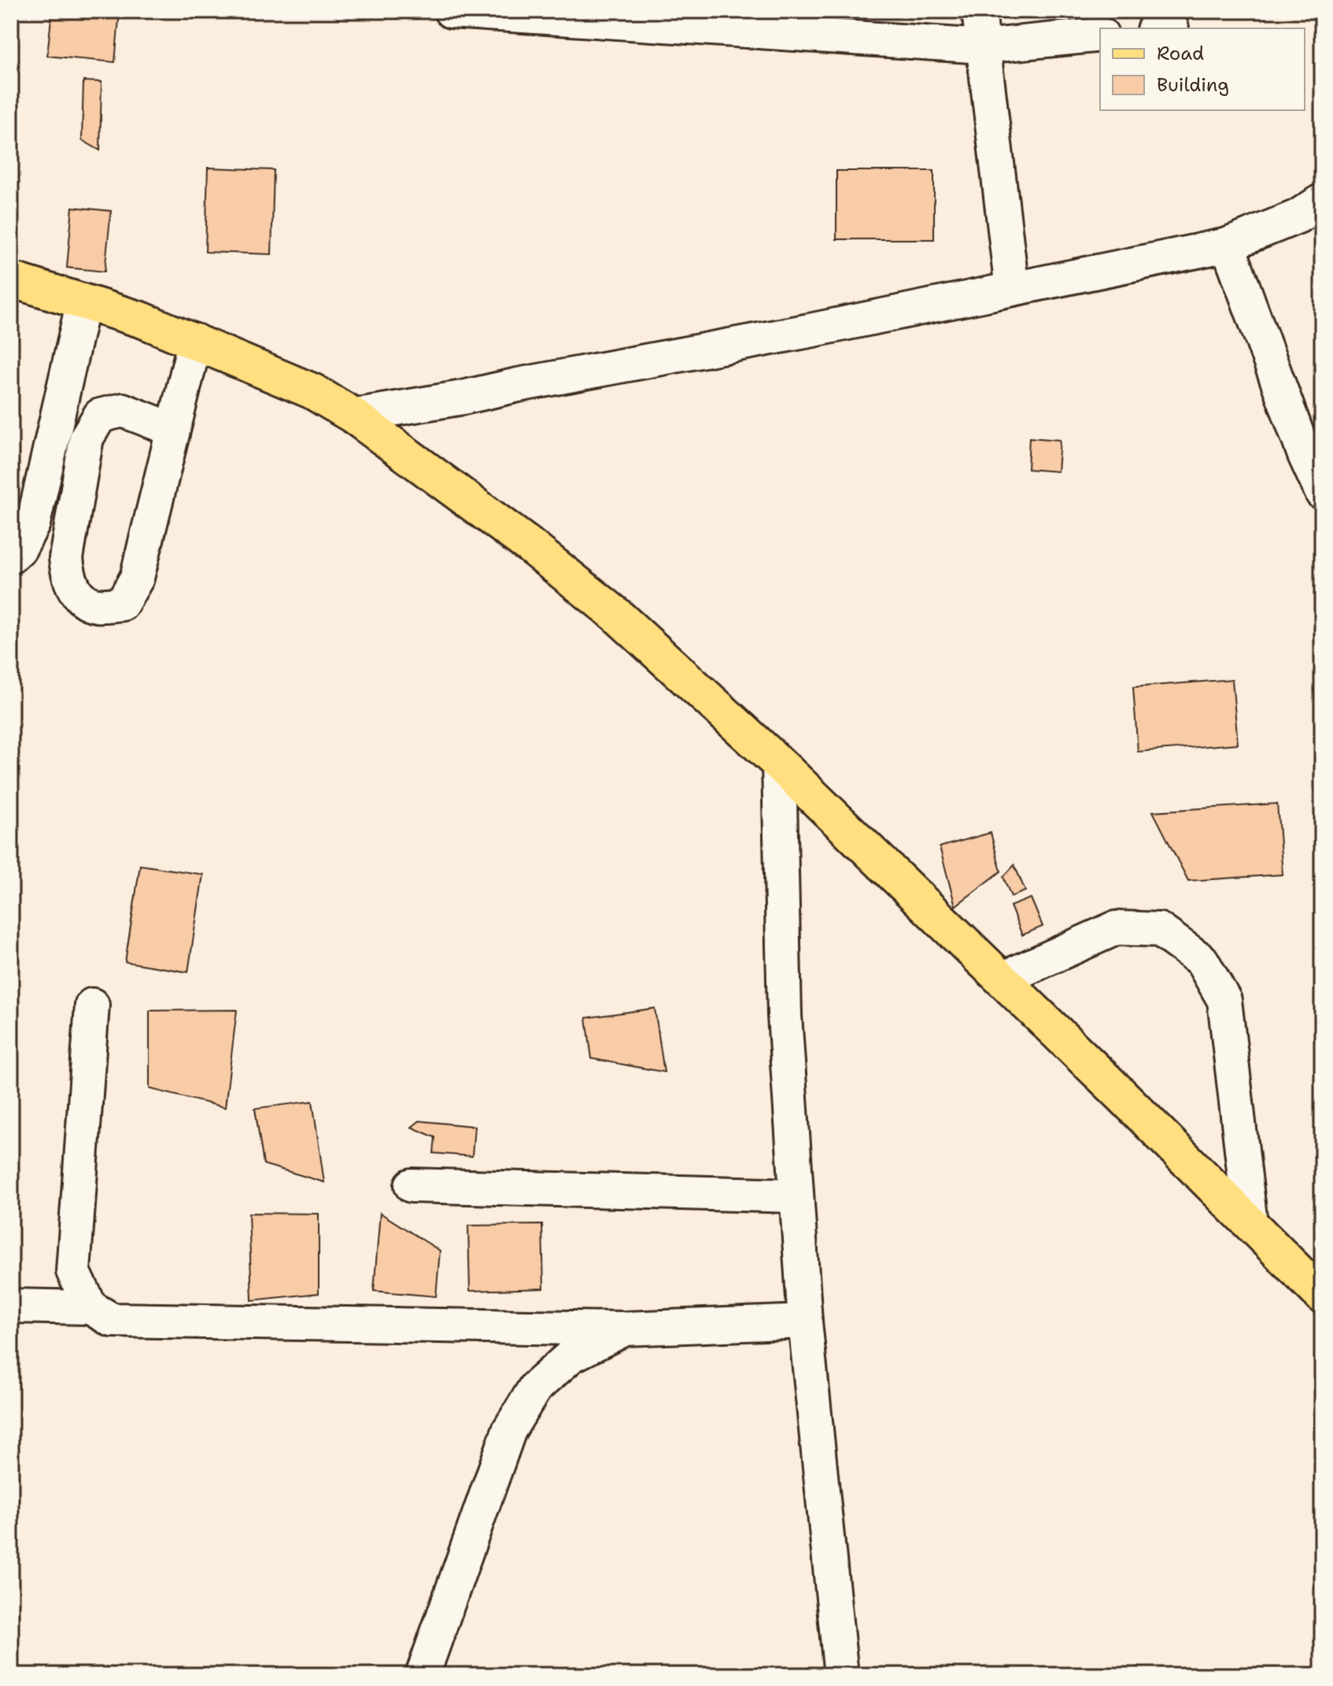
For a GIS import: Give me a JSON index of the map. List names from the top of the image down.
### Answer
{
  "legend": ["Road", "Building"]
}
